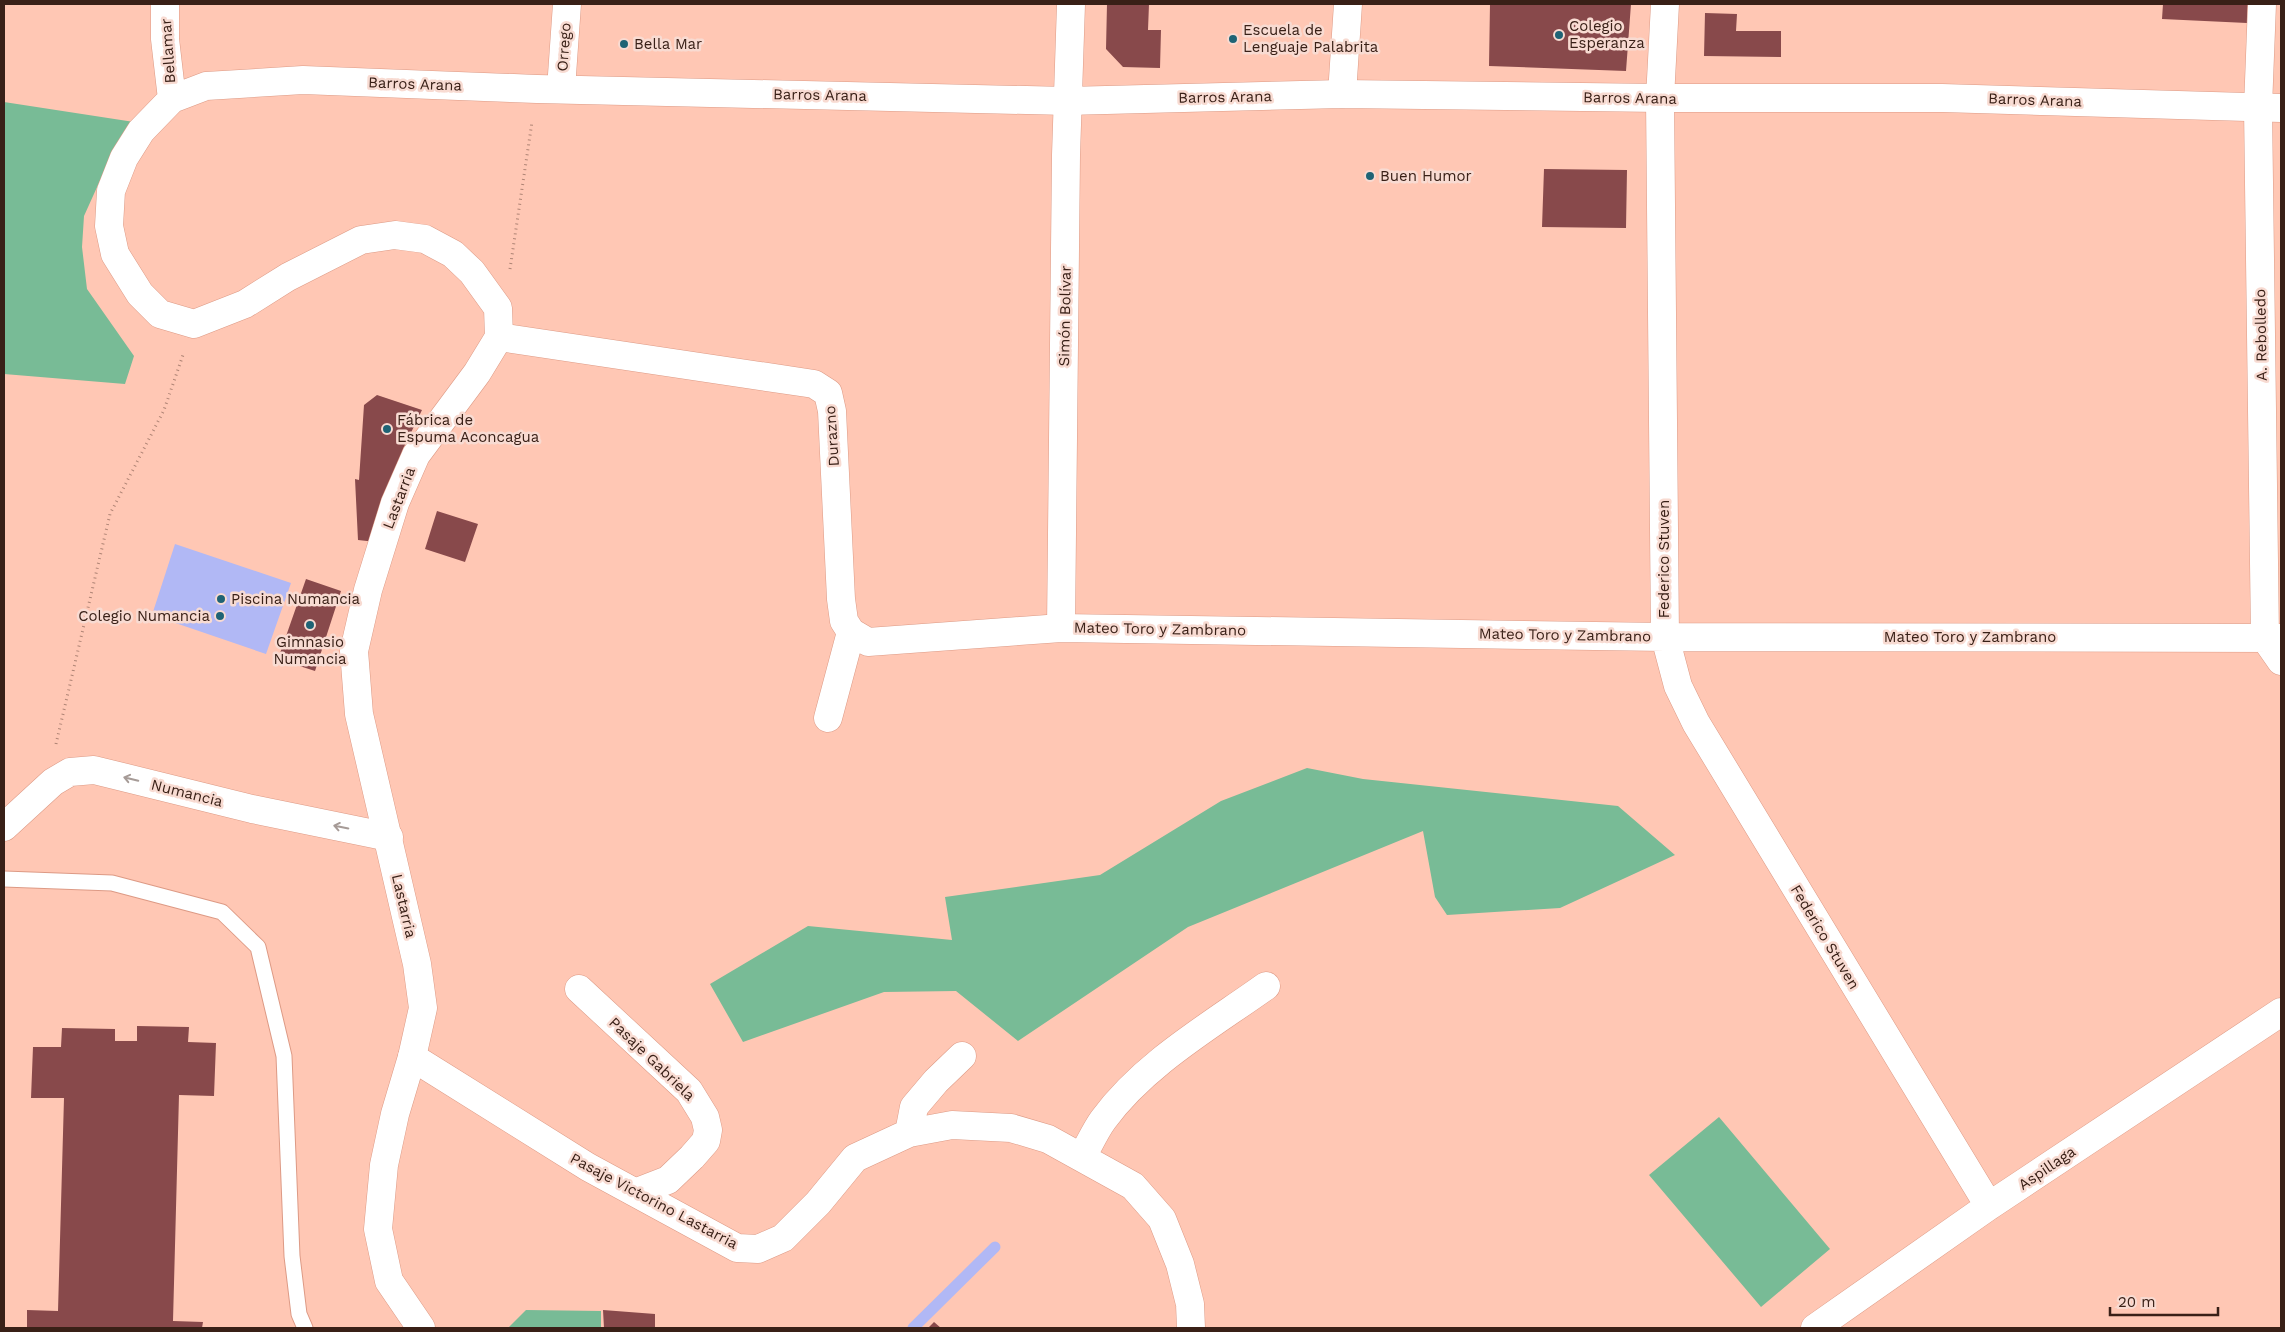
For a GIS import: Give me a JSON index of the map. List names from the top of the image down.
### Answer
{
  "streets": {
    "street": [
      "Orrego",
      "Bellamar",
      "Barros Arana",
      "Simón Bolívar",
      "A. Rebolledo",
      "Durazno",
      "Lastarria",
      "Federico Stuven",
      "Mateo Toro y Zambrano",
      "Numancia",
      "Pasaje Gabriela",
      "Aspillaga",
      "Pasaje Victorino Lastarria"
    ]
  },
  "crossings": [
    ["Orrego", "Barros Arana"],
    ["Bellamar", "Barros Arana"],
    ["Barros Arana", "Simón Bolívar"],
    ["Barros Arana", "A. Rebolledo"],
    ["Barros Arana", "Federico Stuven"],
    ["Simón Bolívar", "Mateo Toro y Zambrano"],
    ["A. Rebolledo", "Mateo Toro y Zambrano"],
    ["Durazno", "Lastarria"],
    ["Durazno", "Mateo Toro y Zambrano"],
    ["Lastarria", "Numancia"],
    ["Lastarria", "Pasaje Victorino Lastarria"],
    ["Federico Stuven", "Mateo Toro y Zambrano"],
    ["Federico Stuven", "Aspillaga"],
    ["Pasaje Gabriela", "Pasaje Victorino Lastarria"]
  ],
  "one_way": ["Numancia"],
  "places": [
    "Colegio Esperanza",
    "Escuela de Lenguaje Palabrita",
    "Bella Mar",
    "Buen Humor",
    "Fábrica de Espuma Aconcagua",
    "Piscina Numancia",
    "Colegio Numancia",
    "Gimnasio Numancia"
  ],
  "scale_bar": "20 m"
}
